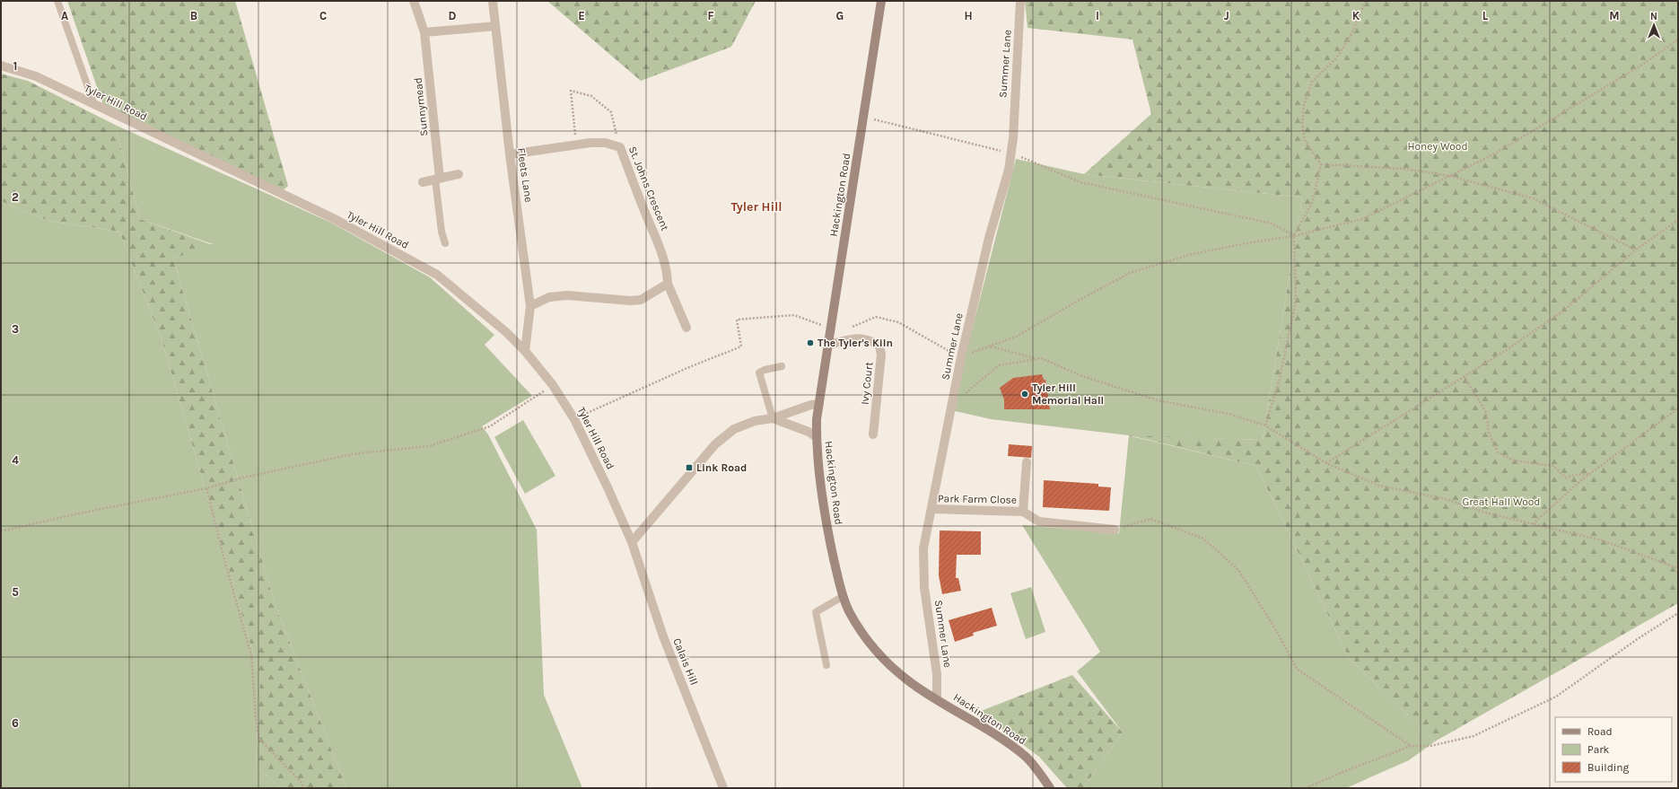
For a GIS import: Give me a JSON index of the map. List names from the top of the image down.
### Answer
{
  "streets": {
    "street": [
      "Summer Lane",
      "Tyler Hill Road",
      "Sunnymead",
      "Fleets Lane",
      "St. Johns Crescent",
      "Hackington Road",
      "Ivy Court",
      "Park Farm Close",
      "Calais Hill"
    ]
  },
  "crossings": [
    ["Summer Lane", "Hackington Road"],
    ["Summer Lane", "Park Farm Close"],
    ["Tyler Hill Road", "Fleets Lane"],
    ["Tyler Hill Road", "Calais Hill"],
    ["Fleets Lane", "St. Johns Crescent"],
    ["Hackington Road", "Ivy Court"]
  ],
  "districts": ["Tyler Hill"],
  "parks": ["Honey Wood", "Great Hall Wood"],
  "places": {
    "other": ["The Tyler's Kiln", "Tyler Hill Memorial Hall"],
    "transit": ["Link Road"]
  },
  "legend": ["Road", "Park", "Building"],
  "north": "top",
  "grid": {
    "columns": [
      "A",
      "B",
      "C",
      "D",
      "E",
      "F",
      "G",
      "H",
      "I",
      "J",
      "K",
      "L",
      "M"
    ],
    "rows": [
      "1",
      "2",
      "3",
      "4",
      "5",
      "6"
    ]
  }
}
